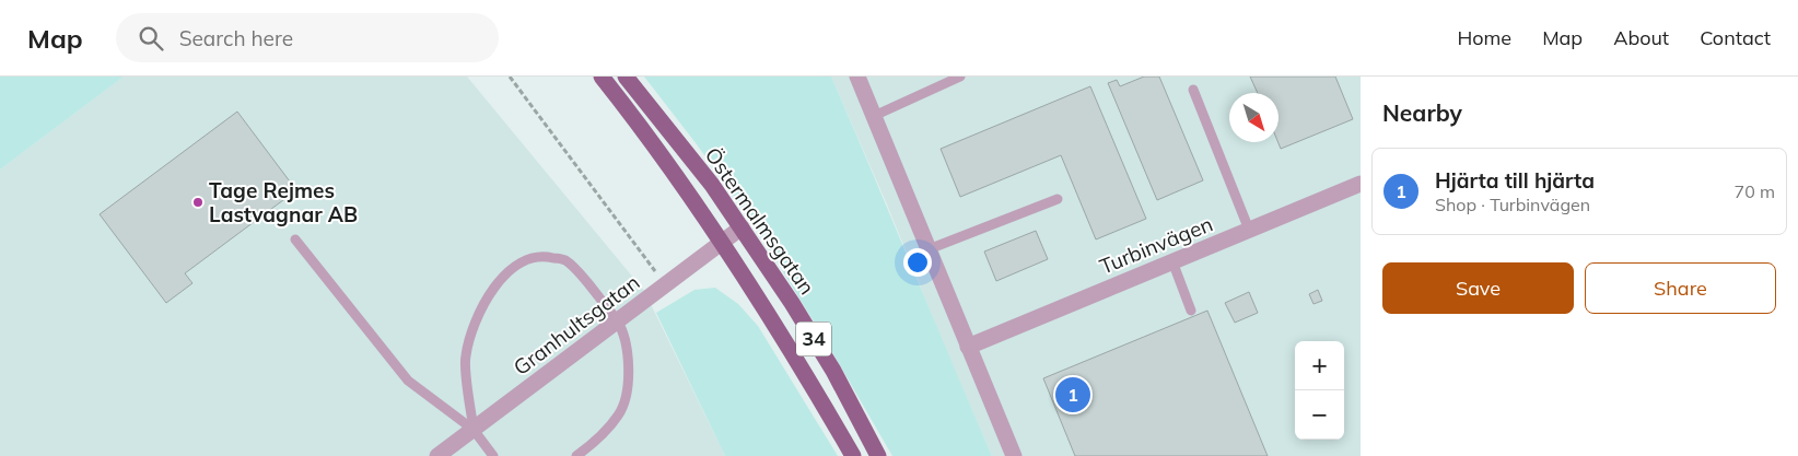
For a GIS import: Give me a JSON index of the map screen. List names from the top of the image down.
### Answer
{
  "streets": {
    "main road": ["Östermalmsgatan", "34"],
    "street": ["Turbinvägen", "Granhultsgatan"]
  },
  "crossings": [
    ["Östermalmsgatan", "Granhultsgatan"],
    ["Granhultsgatan", "34"]
  ],
  "places": ["Tage Rejmes Lastvagnar AB"],
  "north": "bottom right",
  "page": {
    "header": "Map",
    "search": "Search here",
    "nav": [
      "Home",
      "Map",
      "About",
      "Contact"
    ],
    "heading": "Nearby",
    "list": [
      {
        "mark": "1",
        "name": "Hjärta till hjärta",
        "note": "Shop · Turbinvägen",
        "value": "70 m"
      }
    ],
    "buttons": ["Save", "Share"],
    "map_buttons": ["+", "−"],
    "pins": "1"
  }
}
